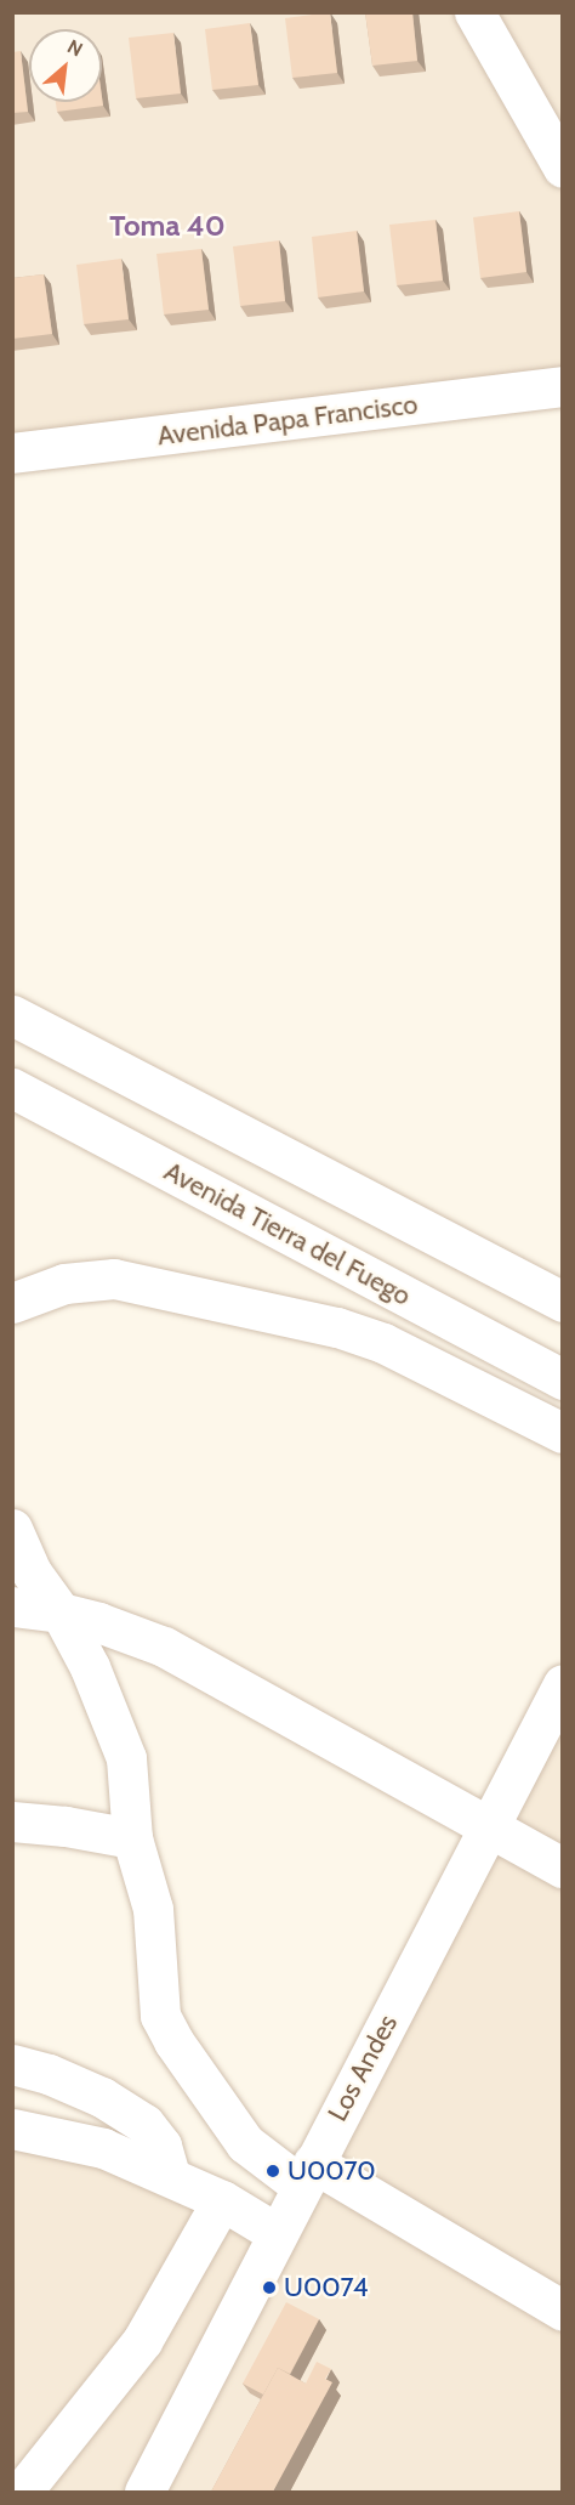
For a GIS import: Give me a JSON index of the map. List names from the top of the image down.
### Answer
{
  "streets": {
    "street": ["Avenida Papa Francisco", "Avenida Tierra del Fuego", "Los Andes"]
  },
  "districts": ["Toma 40"],
  "places": ["U0070", "U0074"],
  "north": "top right"
}
